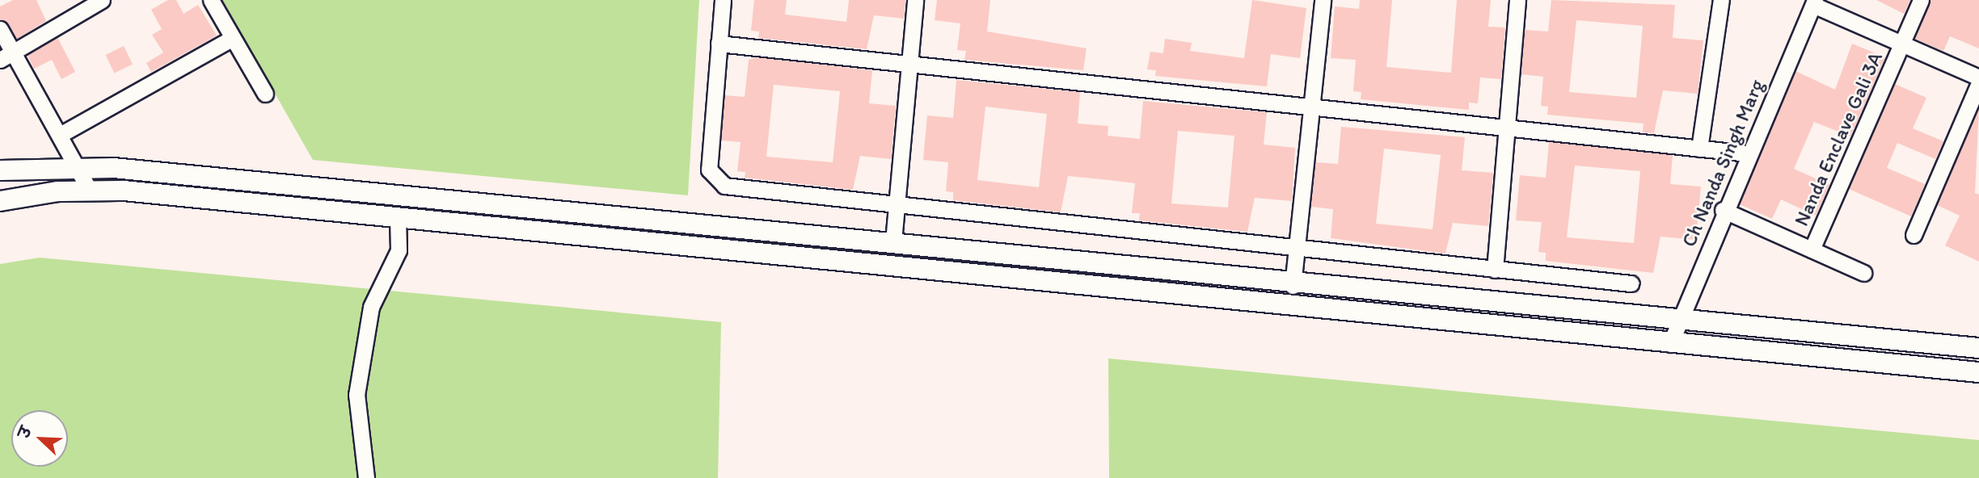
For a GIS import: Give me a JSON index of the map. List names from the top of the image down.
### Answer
{
  "streets": {
    "street": ["Nanda Enclave Gali 3A", "Ch Nanda Singh Marg"]
  },
  "north": "top left"
}
